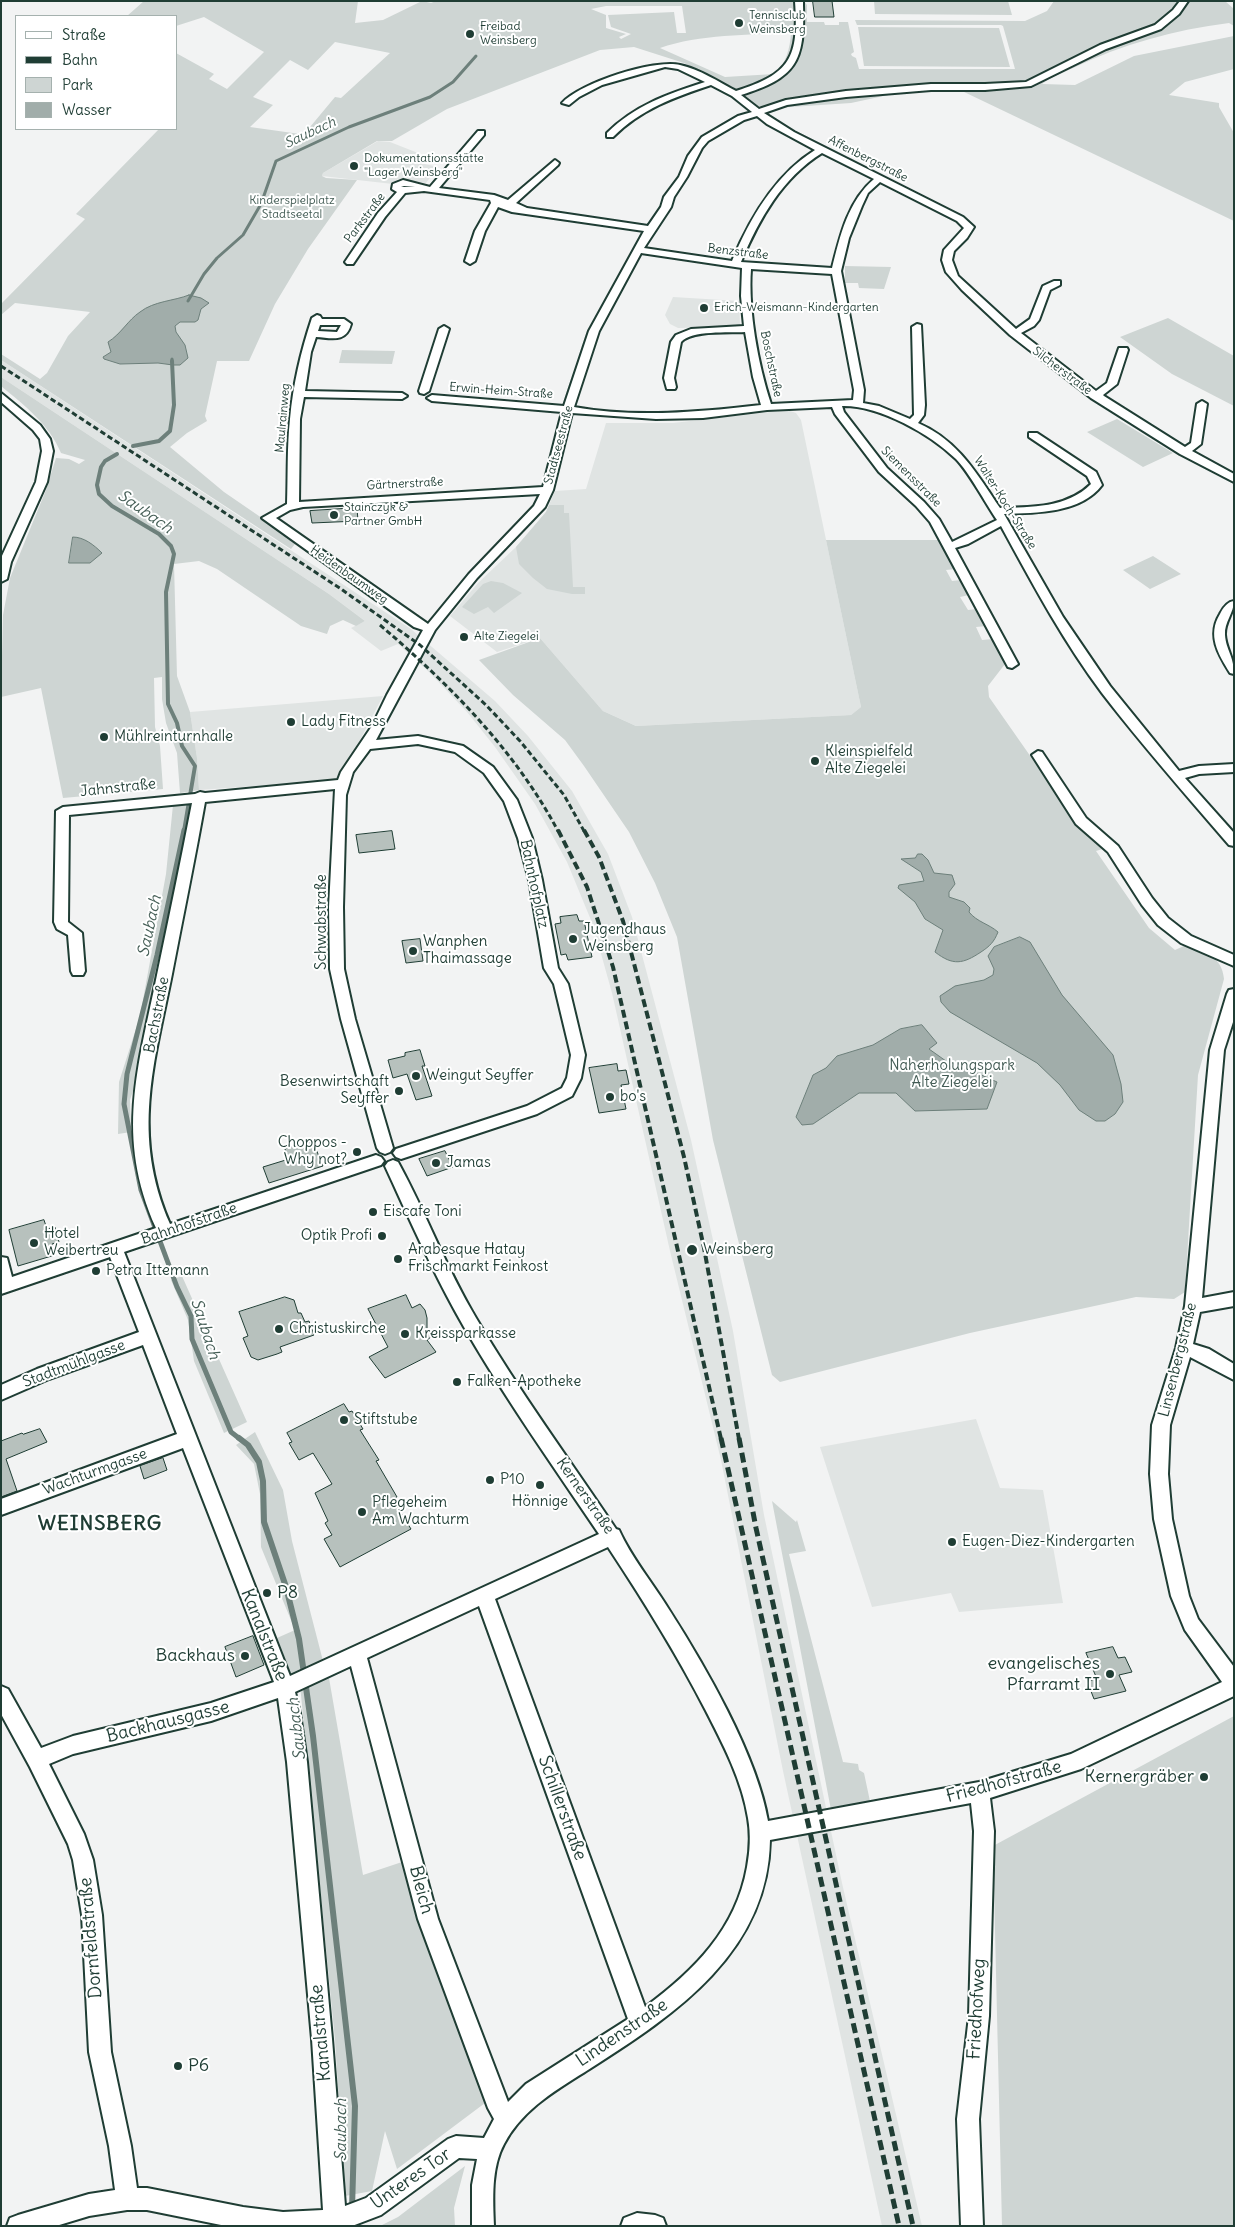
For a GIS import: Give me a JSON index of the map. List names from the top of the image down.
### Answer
{
  "streets": {
    "street": [
      "Affenbergstraße",
      "Parkstraße",
      "Benzstraße",
      "Boschstraße",
      "Silcherstraße",
      "Erwin-Heim-Straße",
      "Maulrainweg",
      "Stadtseestraße",
      "Siemensstraße",
      "Gärtnerstraße",
      "Walter-Koch-Straße",
      "Heidenbaumweg",
      "Jahnstraße",
      "Bahnhofplatz",
      "Schwabstraße",
      "Bachstraße",
      "Bahnhofstraße",
      "Linsenbergstraße",
      "Stadtmühlgasse",
      "Wachturmgasse",
      "Kernerstraße",
      "Kanalstraße",
      "Backhausgasse",
      "Friedhofstraße",
      "Schillerstraße",
      "Bleich",
      "Dornfeldstraße",
      "Friedhofweg",
      "Lindenstraße",
      "Unteres Tor"
    ]
  },
  "crossings": [
    ["Affenbergstraße", "Silcherstraße"],
    ["Affenbergstraße", "Stadtseestraße"],
    ["Benzstraße", "Boschstraße"],
    ["Benzstraße", "Stadtseestraße"],
    ["Boschstraße", "Walter-Koch-Straße"],
    ["Erwin-Heim-Straße", "Maulrainweg"],
    ["Erwin-Heim-Straße", "Stadtseestraße"],
    ["Erwin-Heim-Straße", "Walter-Koch-Straße"],
    ["Maulrainweg", "Gärtnerstraße"],
    ["Stadtseestraße", "Gärtnerstraße"],
    ["Stadtseestraße", "Walter-Koch-Straße"],
    ["Stadtseestraße", "Heidenbaumweg"],
    ["Stadtseestraße", "Schwabstraße"],
    ["Siemensstraße", "Walter-Koch-Straße"],
    ["Gärtnerstraße", "Heidenbaumweg"],
    ["Jahnstraße", "Schwabstraße"],
    ["Jahnstraße", "Bachstraße"],
    ["Bahnhofplatz", "Schwabstraße"],
    ["Bahnhofplatz", "Kernerstraße"],
    ["Schwabstraße", "Bahnhofstraße"],
    ["Bachstraße", "Bahnhofstraße"],
    ["Bahnhofstraße", "Kanalstraße"],
    ["Stadtmühlgasse", "Kanalstraße"],
    ["Wachturmgasse", "Kanalstraße"],
    ["Kernerstraße", "Friedhofstraße"],
    ["Kernerstraße", "Lindenstraße"],
    ["Kanalstraße", "Backhausgasse"],
    ["Kanalstraße", "Unteres Tor"],
    ["Backhausgasse", "Dornfeldstraße"],
    ["Friedhofstraße", "Friedhofweg"],
    ["Friedhofstraße", "Lindenstraße"],
    ["Schillerstraße", "Lindenstraße"],
    ["Bleich", "Lindenstraße"],
    ["Dornfeldstraße", "Unteres Tor"],
    ["Lindenstraße", "Unteres Tor"]
  ],
  "districts": ["WEINSBERG"],
  "water": ["Saubach"],
  "parks": ["Kinderspielplatz Stadtseetal", "Naherholungspark Alte Ziegelei"],
  "places": [
    "Tennisclub Weinsberg",
    "Freibad Weinsberg",
    "Dokumentationsstätte \"Lager Weinsberg\"",
    "Erich-Weismann-Kindergarten",
    "Stainczyk & Partner GmbH",
    "Alte Ziegelei",
    "Lady Fitness",
    "Mühlreinturnhalle",
    "Kleinspielfeld Alte Ziegelei",
    "Jugendhaus Weinsberg",
    "Wanphen Thaimassage",
    "Weingut Seyffer",
    "Besenwirtschaft Seyffer",
    "bo's",
    "Choppos - Why not?",
    "Jamas",
    "Eiscafe Toni",
    "Optik Profi",
    "Hotel Weibertreu",
    "Weinsberg",
    "Arabesque Hatay Frischmarkt Feinkost",
    "Petra Ittemann",
    "Christuskirche",
    "Kreissparkasse",
    "Falken-Apotheke",
    "Stiftstube",
    "P10",
    "Hönnige",
    "Pflegeheim Am Wachturm",
    "Eugen-Diez-Kindergarten",
    "P8",
    "Backhaus",
    "evangelisches Pfarramt II",
    "Kernergräber",
    "P6"
  ],
  "legend": [
    "Straße",
    "Bahn",
    "Park",
    "Wasser"
  ]
}
